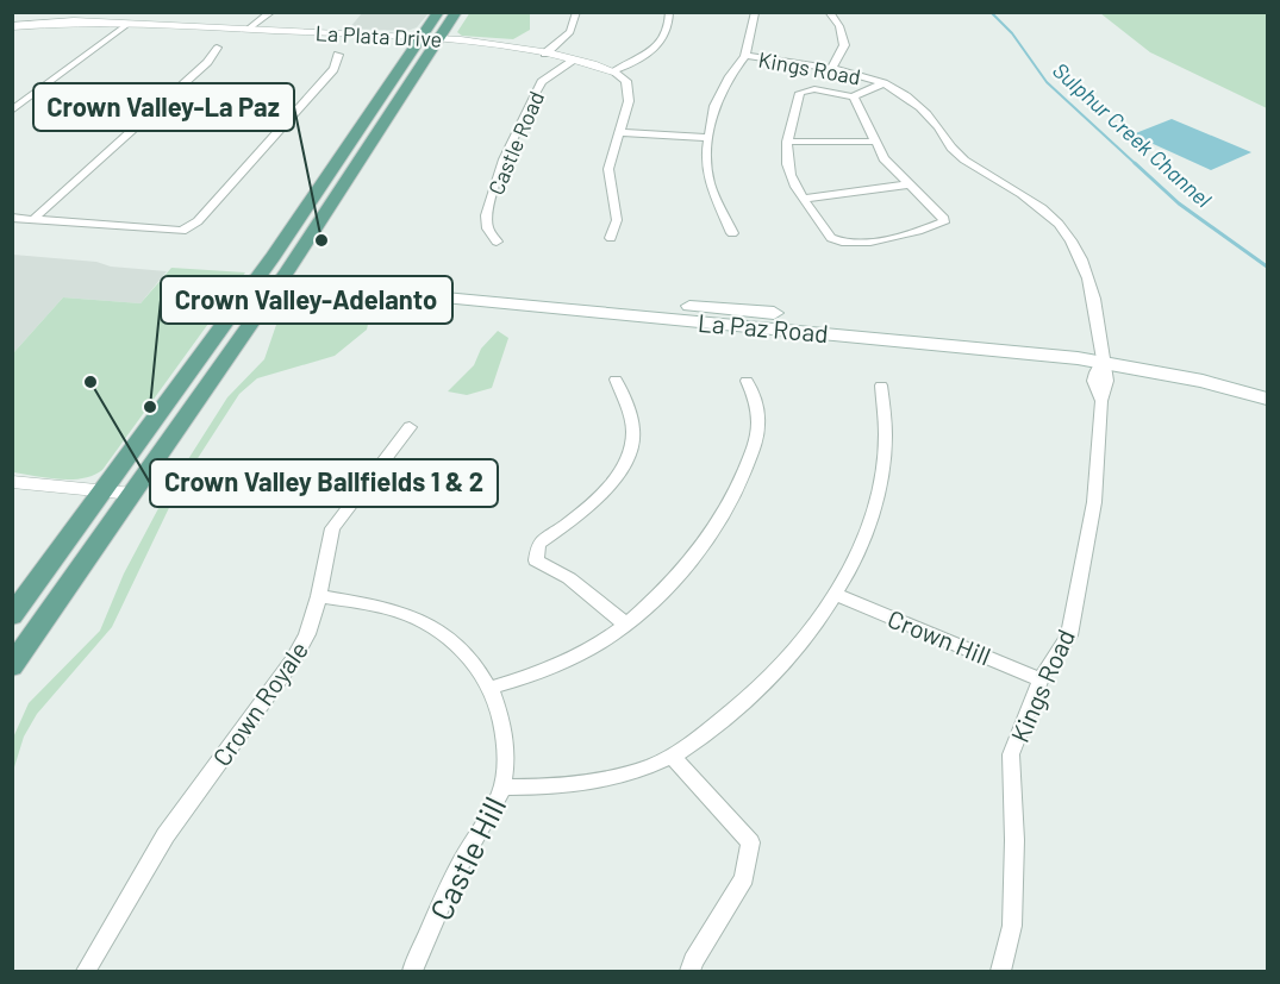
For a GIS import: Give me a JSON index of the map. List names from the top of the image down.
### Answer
{
  "streets": {
    "main road": ["La Paz Road"],
    "street": [
      "La Plata Drive",
      "Kings Road",
      "Castle Road",
      "Crown Hill",
      "Crown Royale",
      "Castle Hill"
    ]
  },
  "crossings": [
    ["La Plata Drive", "Castle Road"],
    ["Kings Road", "La Paz Road"],
    ["Kings Road", "Crown Hill"],
    ["Crown Royale", "Castle Hill"]
  ],
  "water": ["Sulphur Creek Channel"],
  "places": ["Crown Valley-La Paz", "Crown Valley Ballfields 1 & 2", "Crown Valley-Adelanto"]
}
